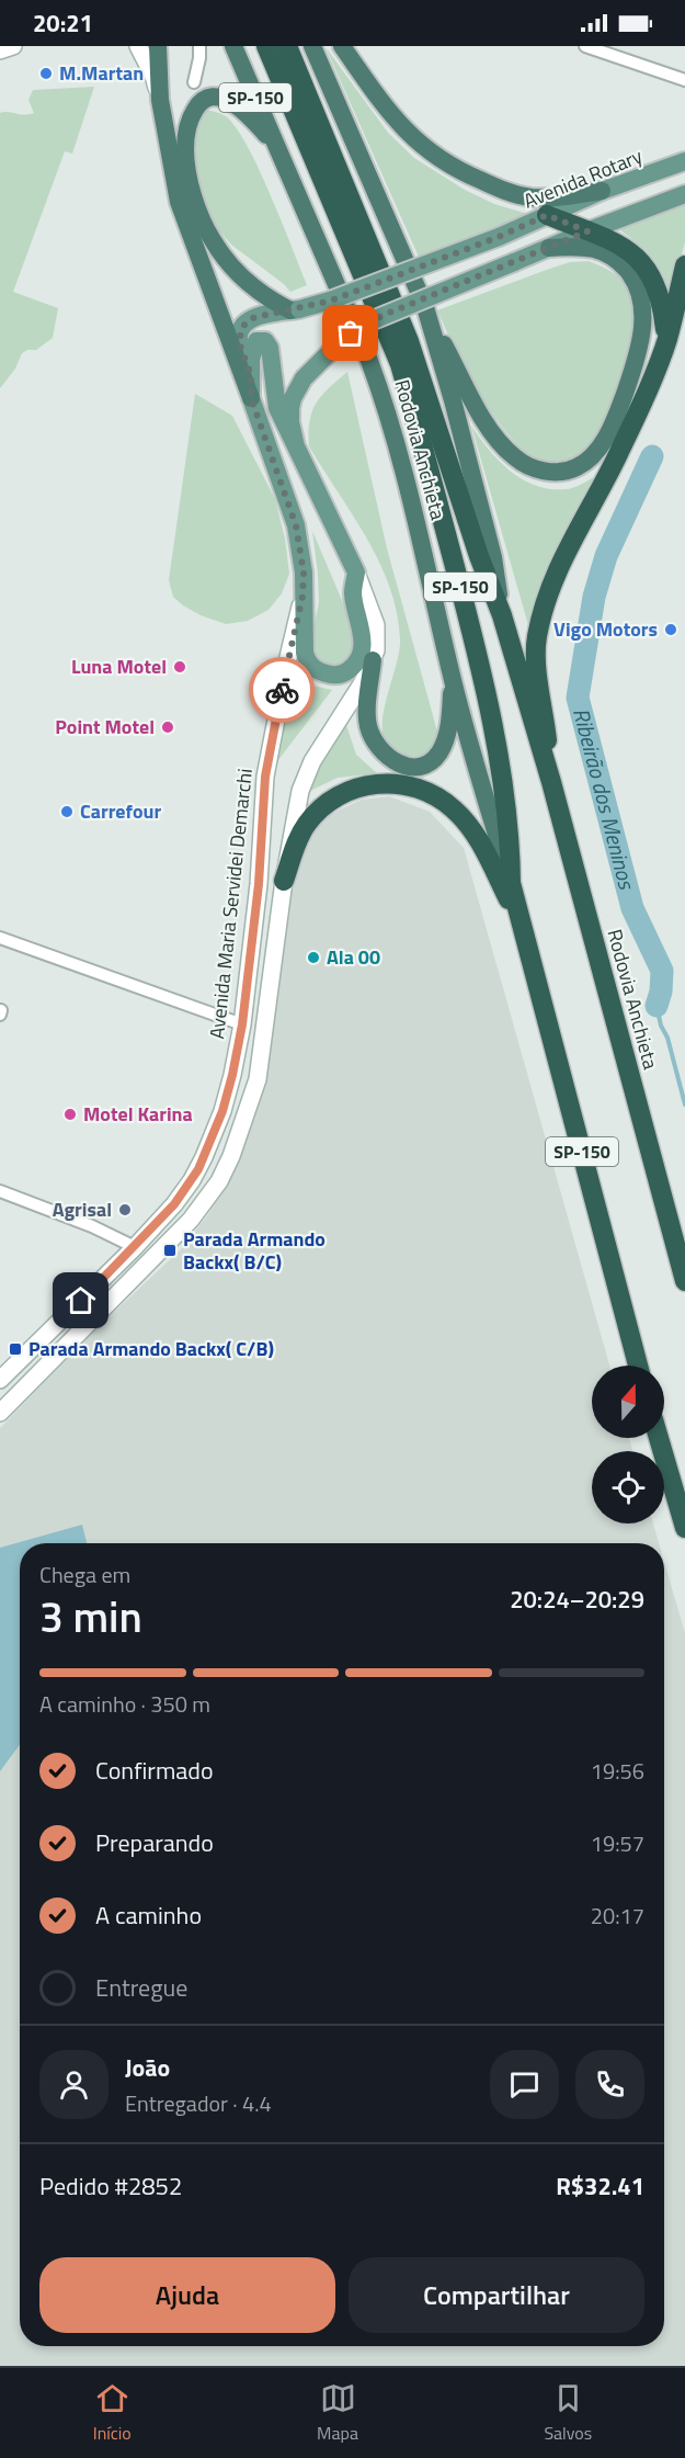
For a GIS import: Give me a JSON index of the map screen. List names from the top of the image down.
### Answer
{
  "streets": {
    "highway": ["SP-150", "Rodovia Anchieta"],
    "main road": ["Avenida Rotary", "Avenida Maria Servidei Demarchi"]
  },
  "crossings": [
    ["Avenida Rotary", "Avenida Maria Servidei Demarchi"]
  ],
  "water": ["Ribeirão dos Meninos"],
  "places": {
    "other": [
      "M.Martan",
      "Vigo Motors",
      "Luna Motel",
      "Point Motel",
      "Carrefour",
      "Ala 00",
      "Motel Karina",
      "Agrisal"
    ],
    "transit": ["Parada Armando Backx( B/C)", "Parada Armando Backx( C/B)"]
  },
  "north": "top",
  "page": {
    "status": "20:21",
    "heading": ["3 min", "Chega em", "20:24–20:29"],
    "panel": [
      "João",
      "Entregador · 4.4",
      "Pedido #2852",
      "R$32.41"
    ],
    "bar": "A caminho · 350 m",
    "list": [
      ["Confirmado", "19:56"],
      ["Preparando", "19:57"],
      ["A caminho", "20:17"],
      "Entregue"
    ],
    "buttons": ["Ajuda", "Compartilhar"],
    "tabs": ["Início", "Mapa", "Salvos"]
  }
}
